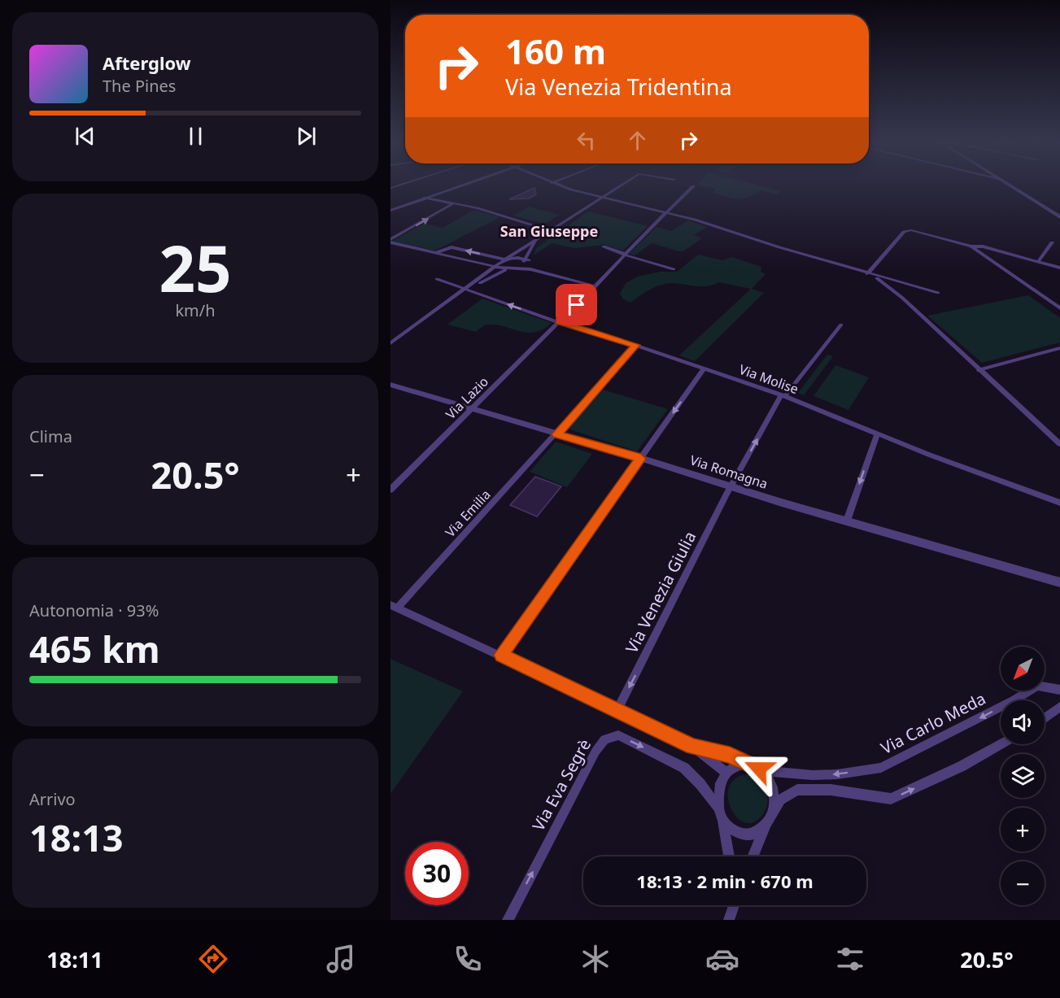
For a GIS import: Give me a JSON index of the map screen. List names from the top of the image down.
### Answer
{
  "streets": {
    "street": [
      "Via Molise",
      "Via Lazio",
      "Via Romagna",
      "Via Emilia",
      "Via Venezia Giulia",
      "Via Carlo Meda",
      "Via Eva Segrè"
    ]
  },
  "crossings": [
    ["Via Molise", "Via Lazio"],
    ["Via Molise", "Via Emilia"],
    ["Via Molise", "Via Venezia Giulia"],
    ["Via Lazio", "Via Romagna"],
    ["Via Romagna", "Via Emilia"],
    ["Via Romagna", "Via Venezia Giulia"],
    ["Via Emilia", "Via Carlo Meda"],
    ["Via Venezia Giulia", "Via Carlo Meda"],
    ["Via Carlo Meda", "Via Eva Segrè"]
  ],
  "districts": ["San Giuseppe"],
  "north": "bottom left",
  "page": {
    "turn": ["160 m", "Via Venezia Tridentina"],
    "song": ["Afterglow", "The Pines"],
    "tile": [
      ["25", "km/h"],
      "Clima",
      ["Autonomia · 93%", "465 km"],
      ["Arrivo", "18:13"]
    ],
    "heat": ["−", "20.5°", "+"],
    "map_buttons": ["+", "−"],
    "limit": "30",
    "trip": "18:13 · 2 min · 670 m",
    "tabs": ["18:11", "20.5°"]
  }
}
